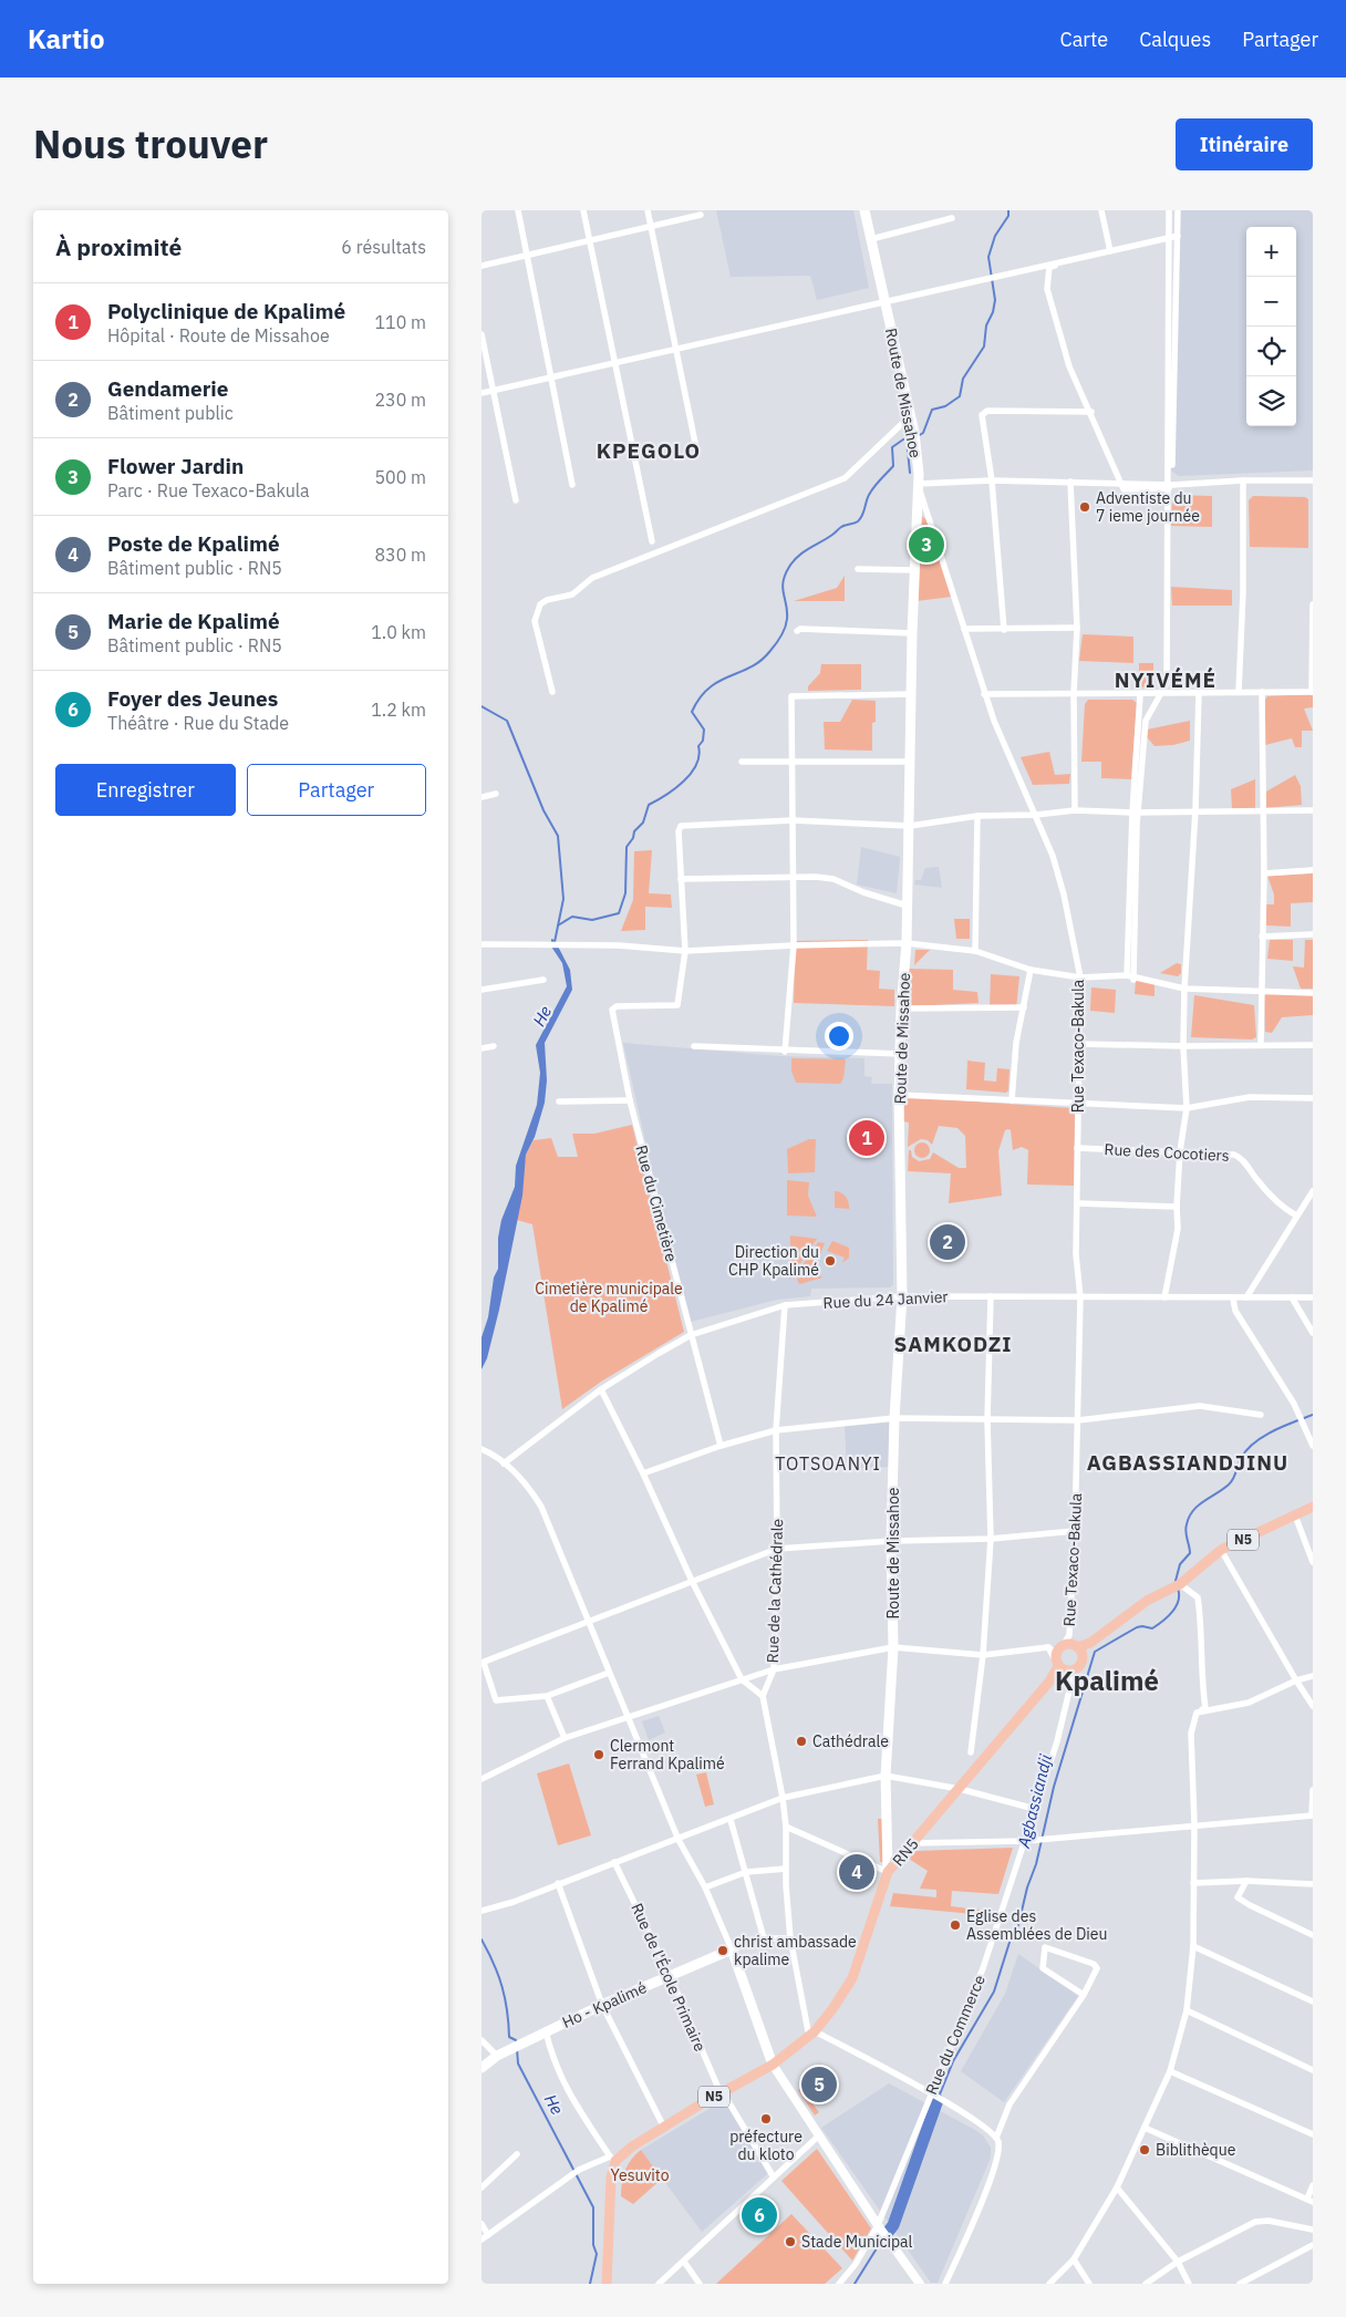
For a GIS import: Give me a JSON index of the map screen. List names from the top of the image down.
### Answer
{
  "streets": {
    "main road": [
      "Route de Missahoe",
      "N5",
      "RN5",
      "Ho - Kpalimé"
    ],
    "street": [
      "Rue Texaco-Bakula",
      "Rue des Cocotiers",
      "Rue du Cimetière",
      "Rue du 24 Janvier",
      "Rue de la Cathédrale",
      "Rue de l'École Primaire",
      "Rue du Commerce"
    ]
  },
  "crossings": [
    ["Route de Missahoe", "Rue Texaco-Bakula"],
    ["Route de Missahoe", "Rue du 24 Janvier"],
    ["Route de Missahoe", "RN5"],
    ["Rue Texaco-Bakula", "Rue des Cocotiers"],
    ["Rue Texaco-Bakula", "Rue du 24 Janvier"],
    ["Rue Texaco-Bakula", "RN5"],
    ["Rue du Cimetière", "Rue du 24 Janvier"],
    ["Rue du 24 Janvier", "Rue de la Cathédrale"],
    ["N5", "RN5"],
    ["N5", "Rue de l'École Primaire"],
    ["RN5", "Rue du Commerce"],
    ["Rue de l'École Primaire", "Ho - Kpalimé"]
  ],
  "districts": [
    "KPEGOLO",
    "NYIVÉMÉ",
    "SAMKODZI",
    "AGBASSIANDJINU",
    "TOTSOANYI",
    "Kpalimé"
  ],
  "water": ["He", "Agbassiandji"],
  "parks": ["Cimetière municipale de Kpalimé", "Yesuvito"],
  "places": [
    "Adventiste du 7 ieme journée",
    "Direction du CHP Kpalimé",
    "Cathédrale",
    "Clermont Ferrand Kpalimé",
    "Eglise des Assemblées de Dieu",
    "christ ambassade kpalime",
    "préfecture du kloto",
    "Biblithèque",
    "Stade Municipal"
  ],
  "page": {
    "header": "Kartio",
    "nav": ["Carte", "Calques", "Partager"],
    "title": "Nous trouver",
    "buttons": [
      "Itinéraire",
      ["Enregistrer", "Partager"]
    ],
    "heading": ["À proximité", "6 résultats"],
    "map_buttons": ["+", "−"],
    "list": [
      {
        "mark": "1",
        "name": "Polyclinique de Kpalimé",
        "note": "Hôpital · Route de Missahoe",
        "value": "110 m"
      },
      {
        "mark": "2",
        "name": "Gendamerie",
        "note": "Bâtiment public",
        "value": "230 m"
      },
      {
        "mark": "3",
        "name": "Flower Jardin",
        "note": "Parc · Rue Texaco-Bakula",
        "value": "500 m"
      },
      {
        "mark": "4",
        "name": "Poste de Kpalimé",
        "note": "Bâtiment public · RN5",
        "value": "830 m"
      },
      {
        "mark": "5",
        "name": "Marie de Kpalimé",
        "note": "Bâtiment public · RN5",
        "value": "1.0 km"
      },
      {
        "mark": "6",
        "name": "Foyer des Jeunes",
        "note": "Théâtre · Rue du Stade",
        "value": "1.2 km"
      }
    ],
    "pins": [
      "3",
      "1",
      "2",
      "4",
      "5",
      "6"
    ]
  }
}
